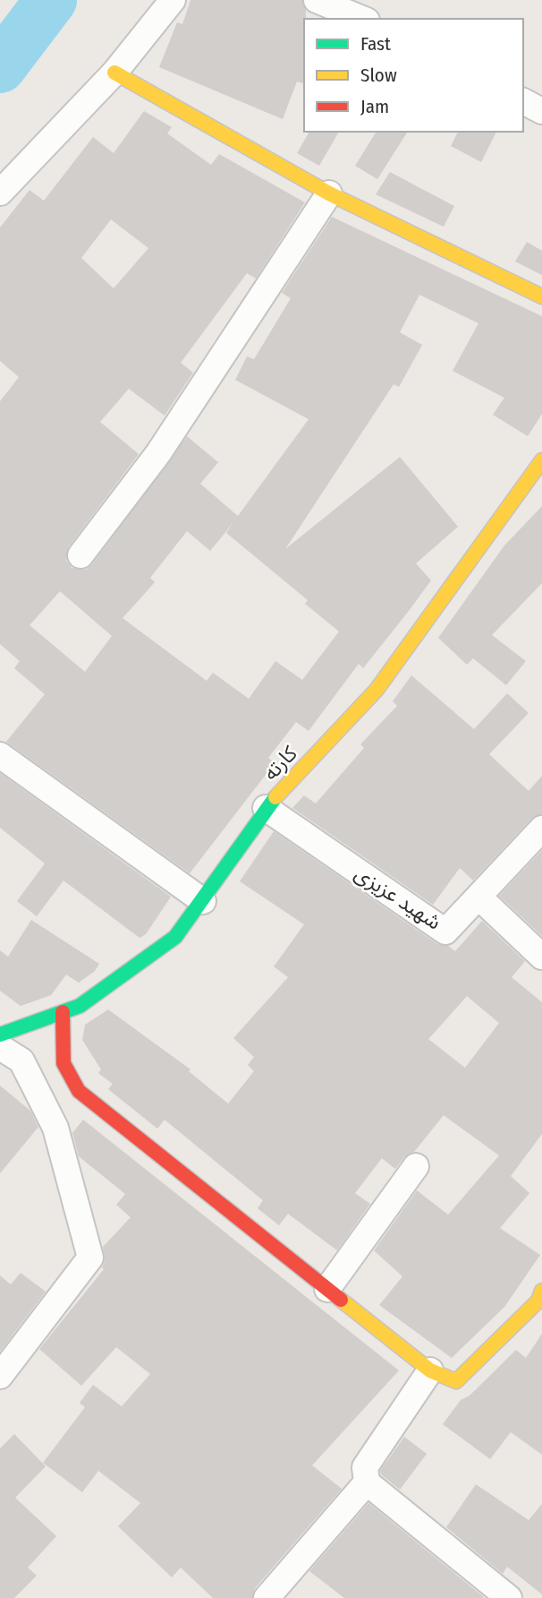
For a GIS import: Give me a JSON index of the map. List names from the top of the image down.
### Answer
{
  "streets": {
    "street": ["کارته", "شهید عزیزی"]
  },
  "crossings": [
    ["کارته", "شهید عزیزی"]
  ],
  "legend": ["Fast", "Slow", "Jam"]
}
